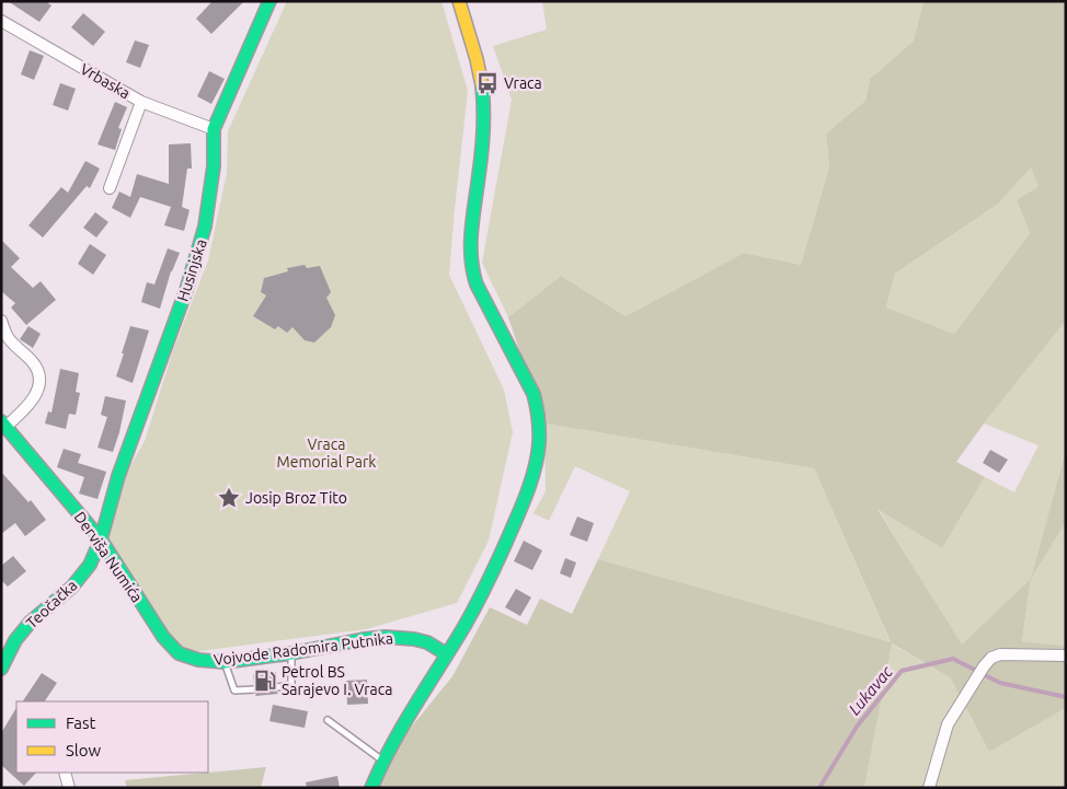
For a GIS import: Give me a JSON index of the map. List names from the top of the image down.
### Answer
{
  "streets": {
    "main road": [
      "Husinjska",
      "Derviša Numića",
      "Teočačka",
      "Vojvode Radomira Putnika"
    ],
    "street": ["Vrbaska"]
  },
  "crossings": [
    ["Vrbaska", "Husinjska"],
    ["Husinjska", "Derviša Numića"],
    ["Husinjska", "Teočačka"],
    ["Derviša Numića", "Teočačka"],
    ["Derviša Numića", "Vojvode Radomira Putnika"]
  ],
  "water": ["Lukavac"],
  "parks": ["Vraca Memorial Park"],
  "places": {
    "bus stop": ["Vraca"],
    "place": ["Josip Broz Tito"],
    "fuel station": ["Petrol BS Sarajevo I. Vraca"]
  },
  "legend": ["Fast", "Slow"]
}
